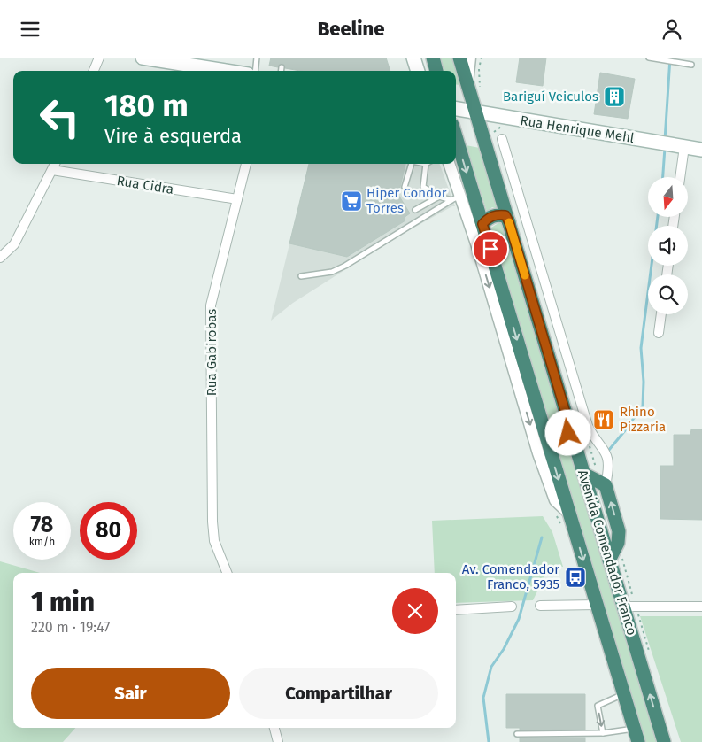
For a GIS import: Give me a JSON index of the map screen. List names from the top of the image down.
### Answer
{
  "streets": {
    "highway": ["Avenida Comendador Franco"],
    "main road": ["Rua Henrique Mehl"],
    "street": ["Rua Cidra", "Rua Gabirobas"]
  },
  "crossings": [
    ["Rua Henrique Mehl", "Avenida Comendador Franco"],
    ["Rua Cidra", "Rua Gabirobas"]
  ],
  "places": {
    "building": ["Bariguí Veiculos"],
    "supermarket": ["Hiper Condor Torres"],
    "restaurant": ["Rhino Pizzaria"],
    "bus stop": ["Av. Comendador Franco, 5935"]
  },
  "north": "bottom",
  "page": {
    "header": "Beeline",
    "turn": ["180 m", "Vire à esquerda"],
    "speed": "78 km/h",
    "limit": "80",
    "heading": ["1 min", "220 m · 19:47"],
    "buttons": ["Sair", "Compartilhar"]
  }
}
